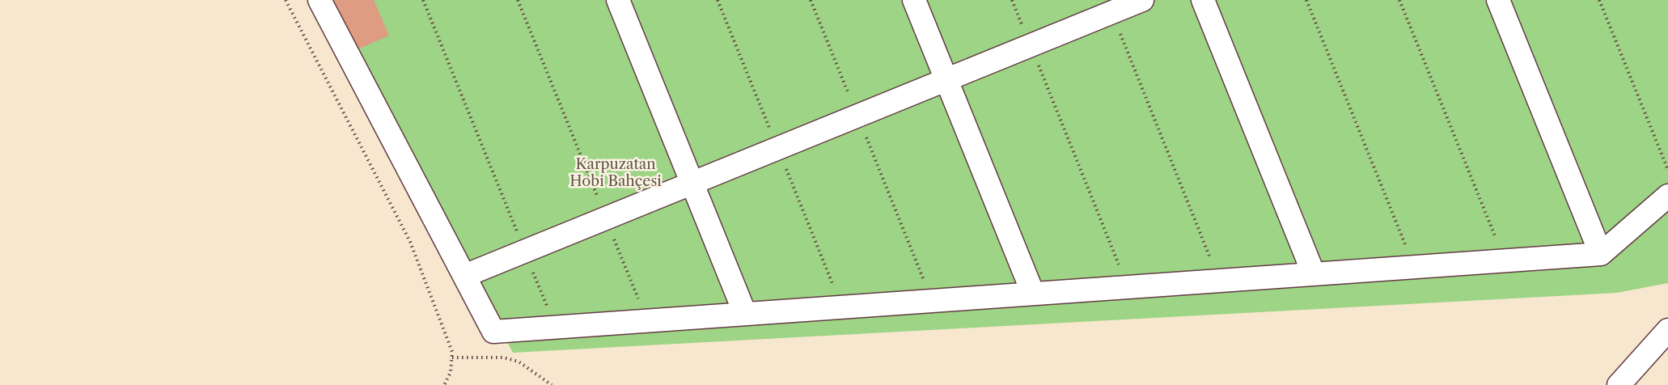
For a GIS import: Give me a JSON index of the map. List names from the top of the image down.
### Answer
{
  "parks": ["Karpuzatan Hobi Bahçesi"]
}
